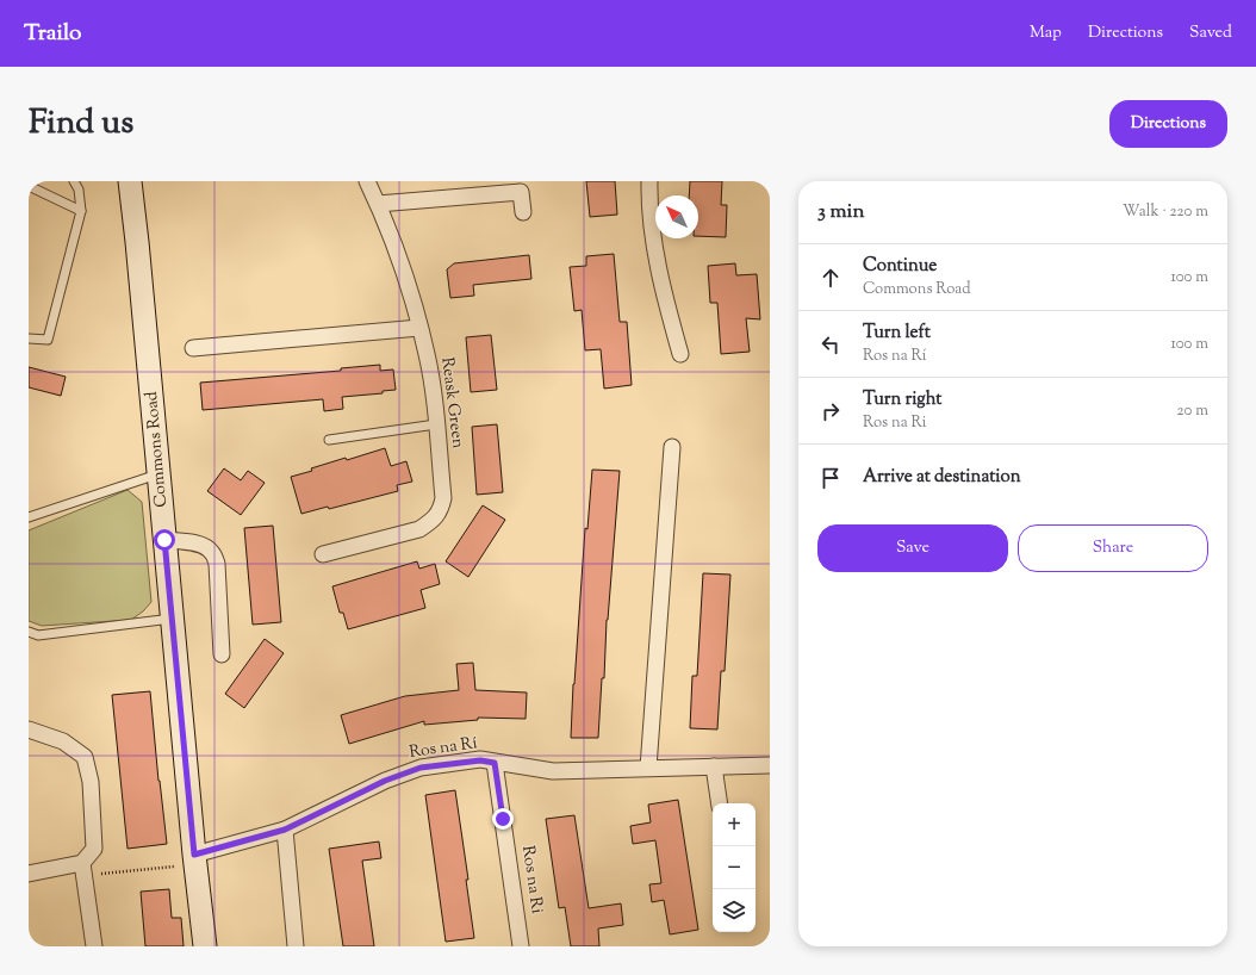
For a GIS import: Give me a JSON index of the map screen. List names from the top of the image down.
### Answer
{
  "streets": {
    "street": [
      "Reask Green",
      "Commons Road",
      "Ros na Rí",
      "Ros na Ri"
    ]
  },
  "crossings": [
    ["Commons Road", "Ros na Rí"],
    ["Ros na Rí", "Ros na Ri"]
  ],
  "north": "top left",
  "page": {
    "header": "Trailo",
    "nav": ["Map", "Directions", "Saved"],
    "title": "Find us",
    "buttons": [
      "Directions",
      ["Save", "Share"]
    ],
    "heading": ["3 min", "Walk · 220 m"],
    "list": [
      ["Continue", "Commons Road", "100 m"],
      ["Turn left", "Ros na Rí", "100 m"],
      ["Turn right", "Ros na Ri", "20 m"],
      "Arrive at destination"
    ],
    "map_buttons": ["+", "−"]
  }
}
